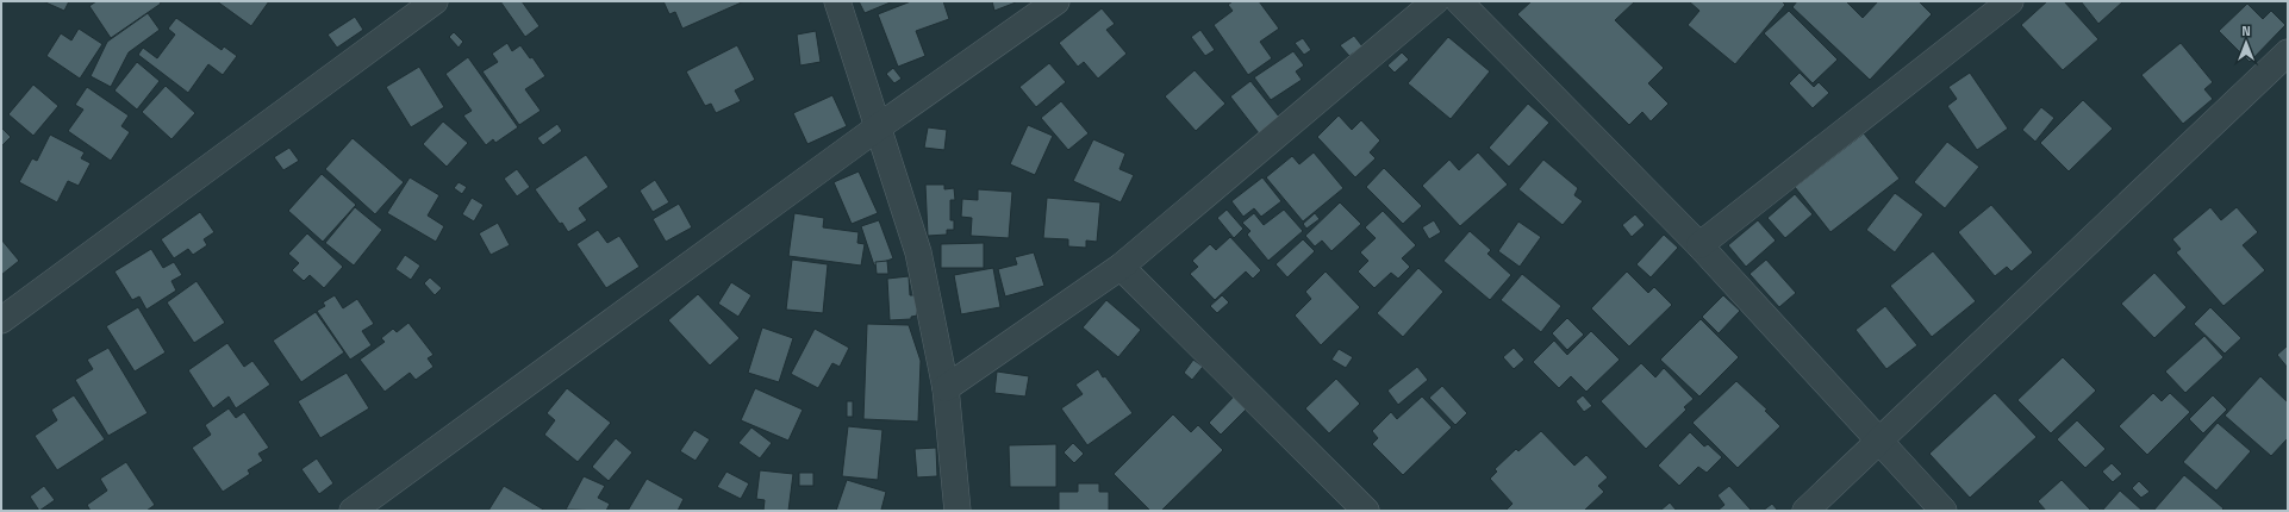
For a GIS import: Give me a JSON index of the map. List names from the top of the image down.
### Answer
{
  "north": "top"
}
